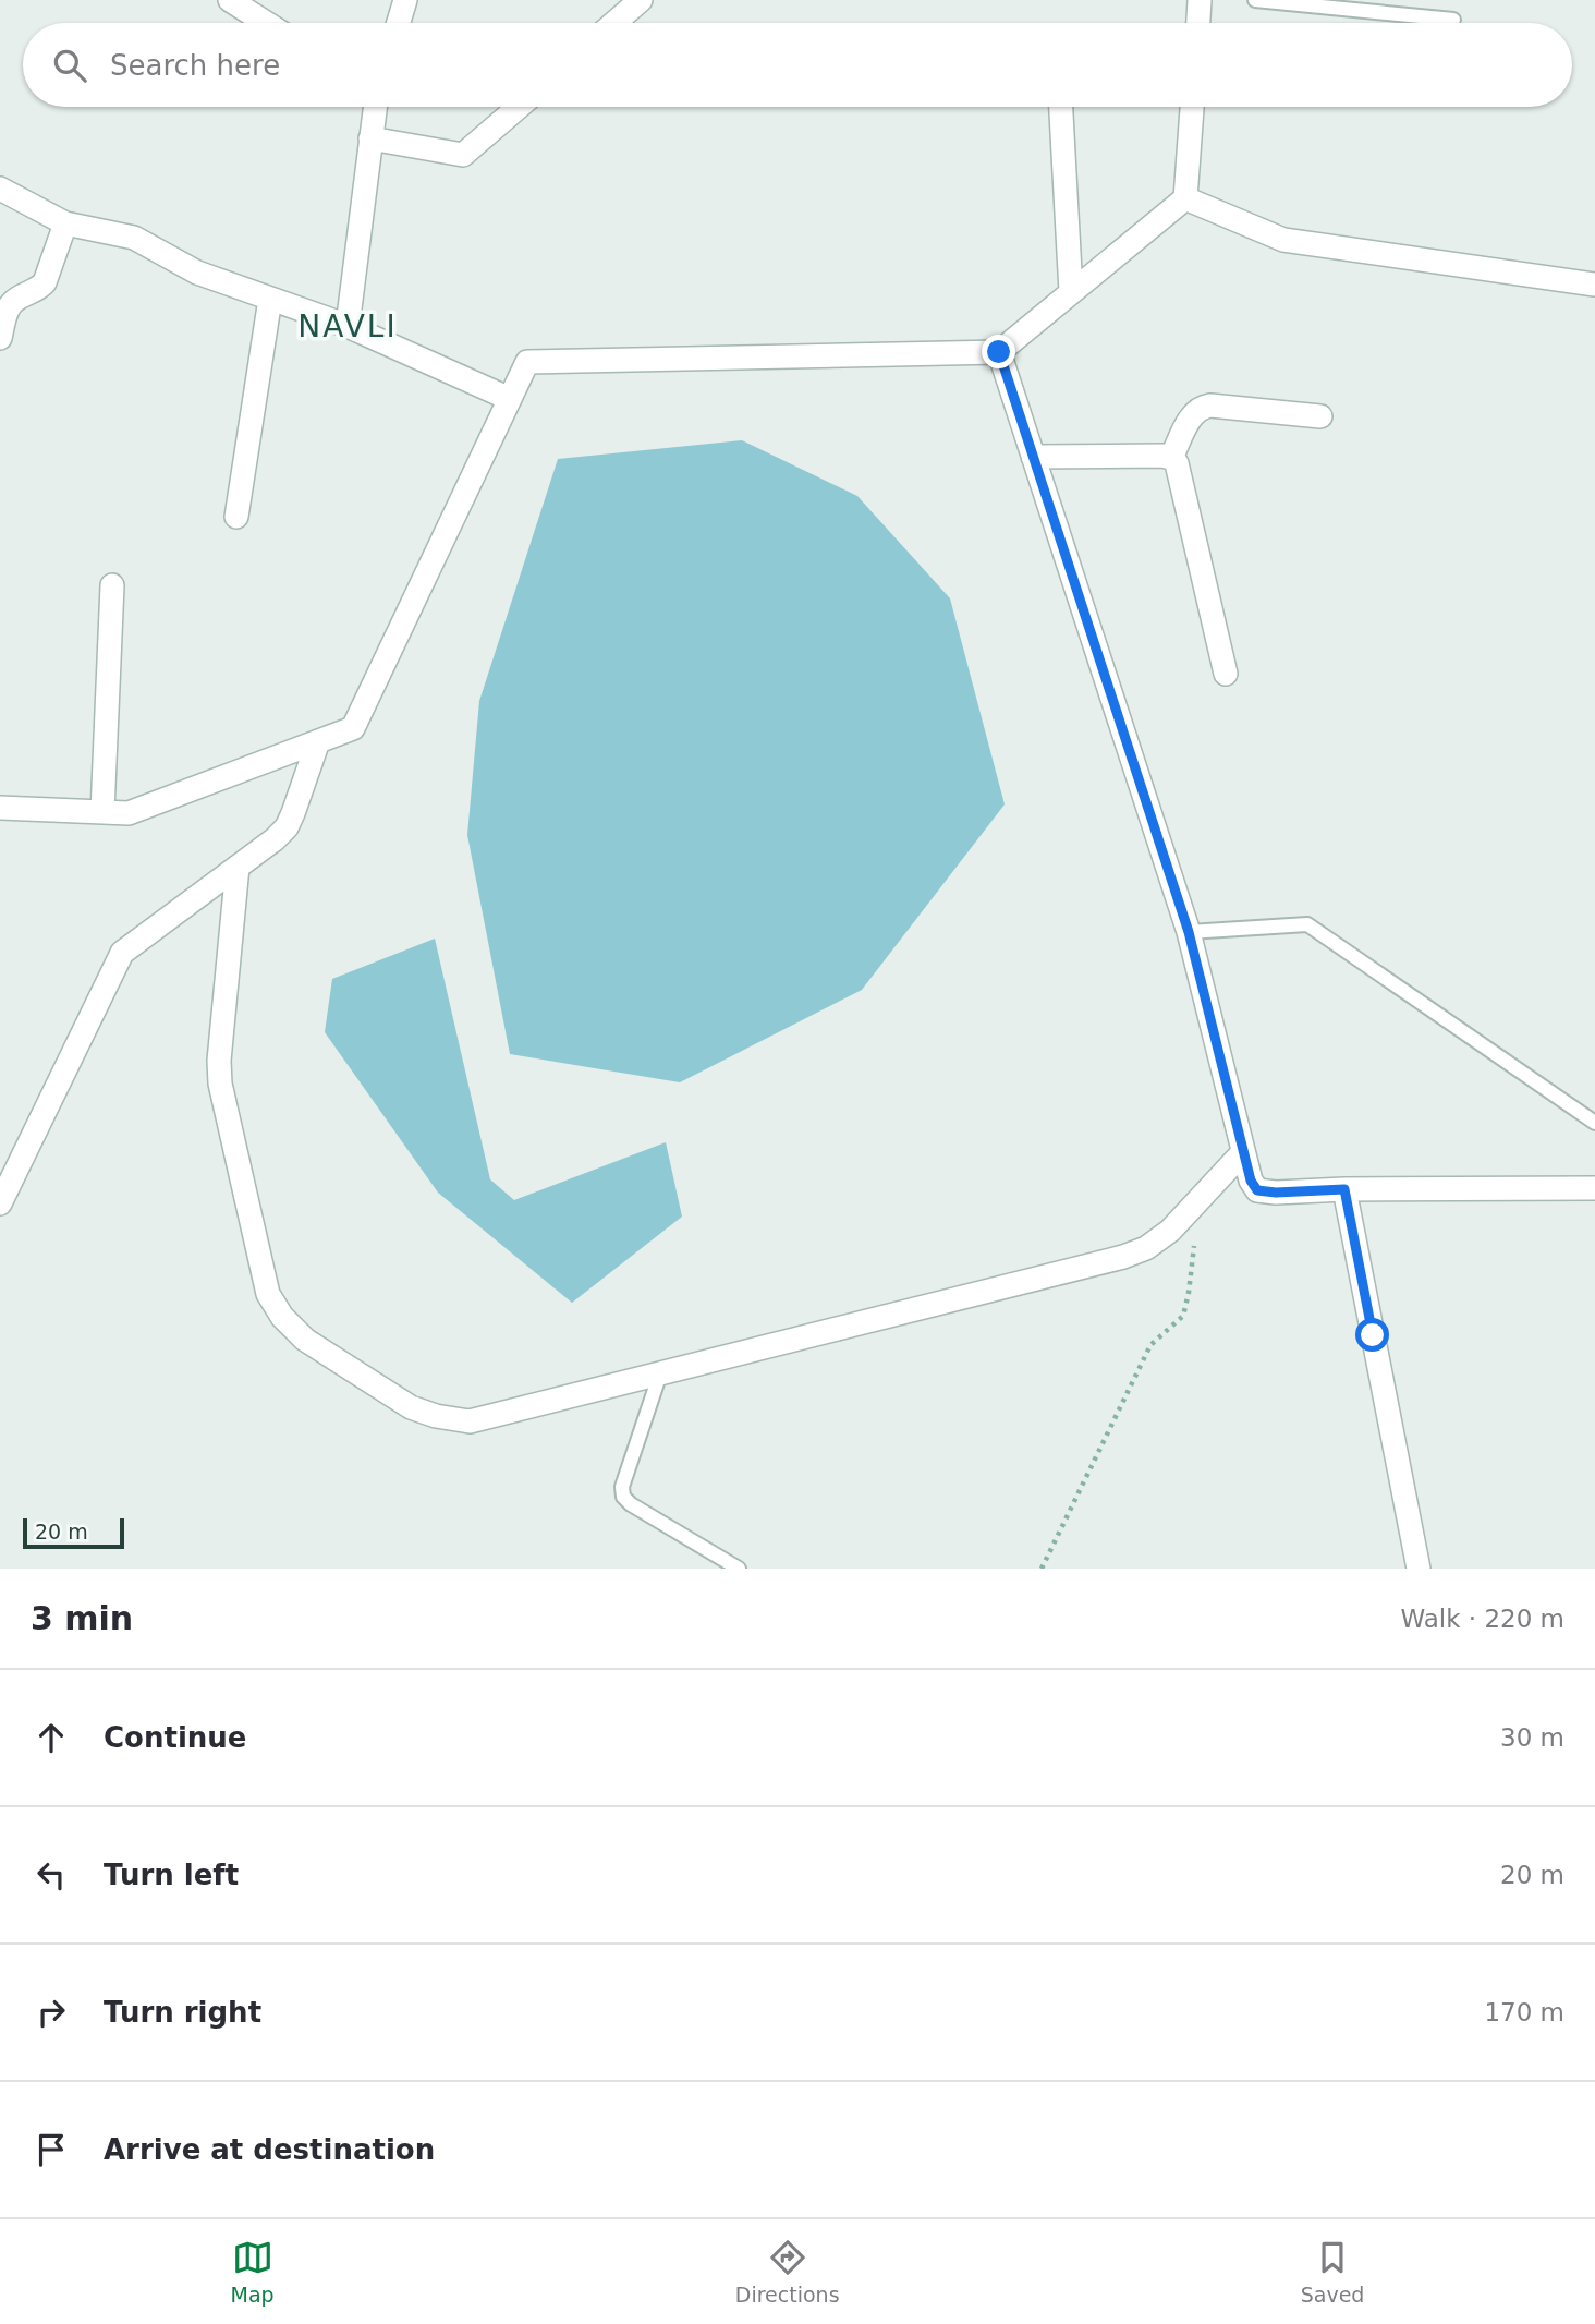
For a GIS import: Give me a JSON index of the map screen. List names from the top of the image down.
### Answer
{
  "districts": ["NAVLI"],
  "scale_bar": "20 m",
  "page": {
    "search": "Search here",
    "scale": "20 m",
    "heading": ["3 min", "Walk · 220 m"],
    "list": [
      ["Continue", "30 m"],
      ["Turn left", "20 m"],
      ["Turn right", "170 m"],
      "Arrive at destination"
    ],
    "nav": ["Map", "Directions", "Saved"]
  }
}
